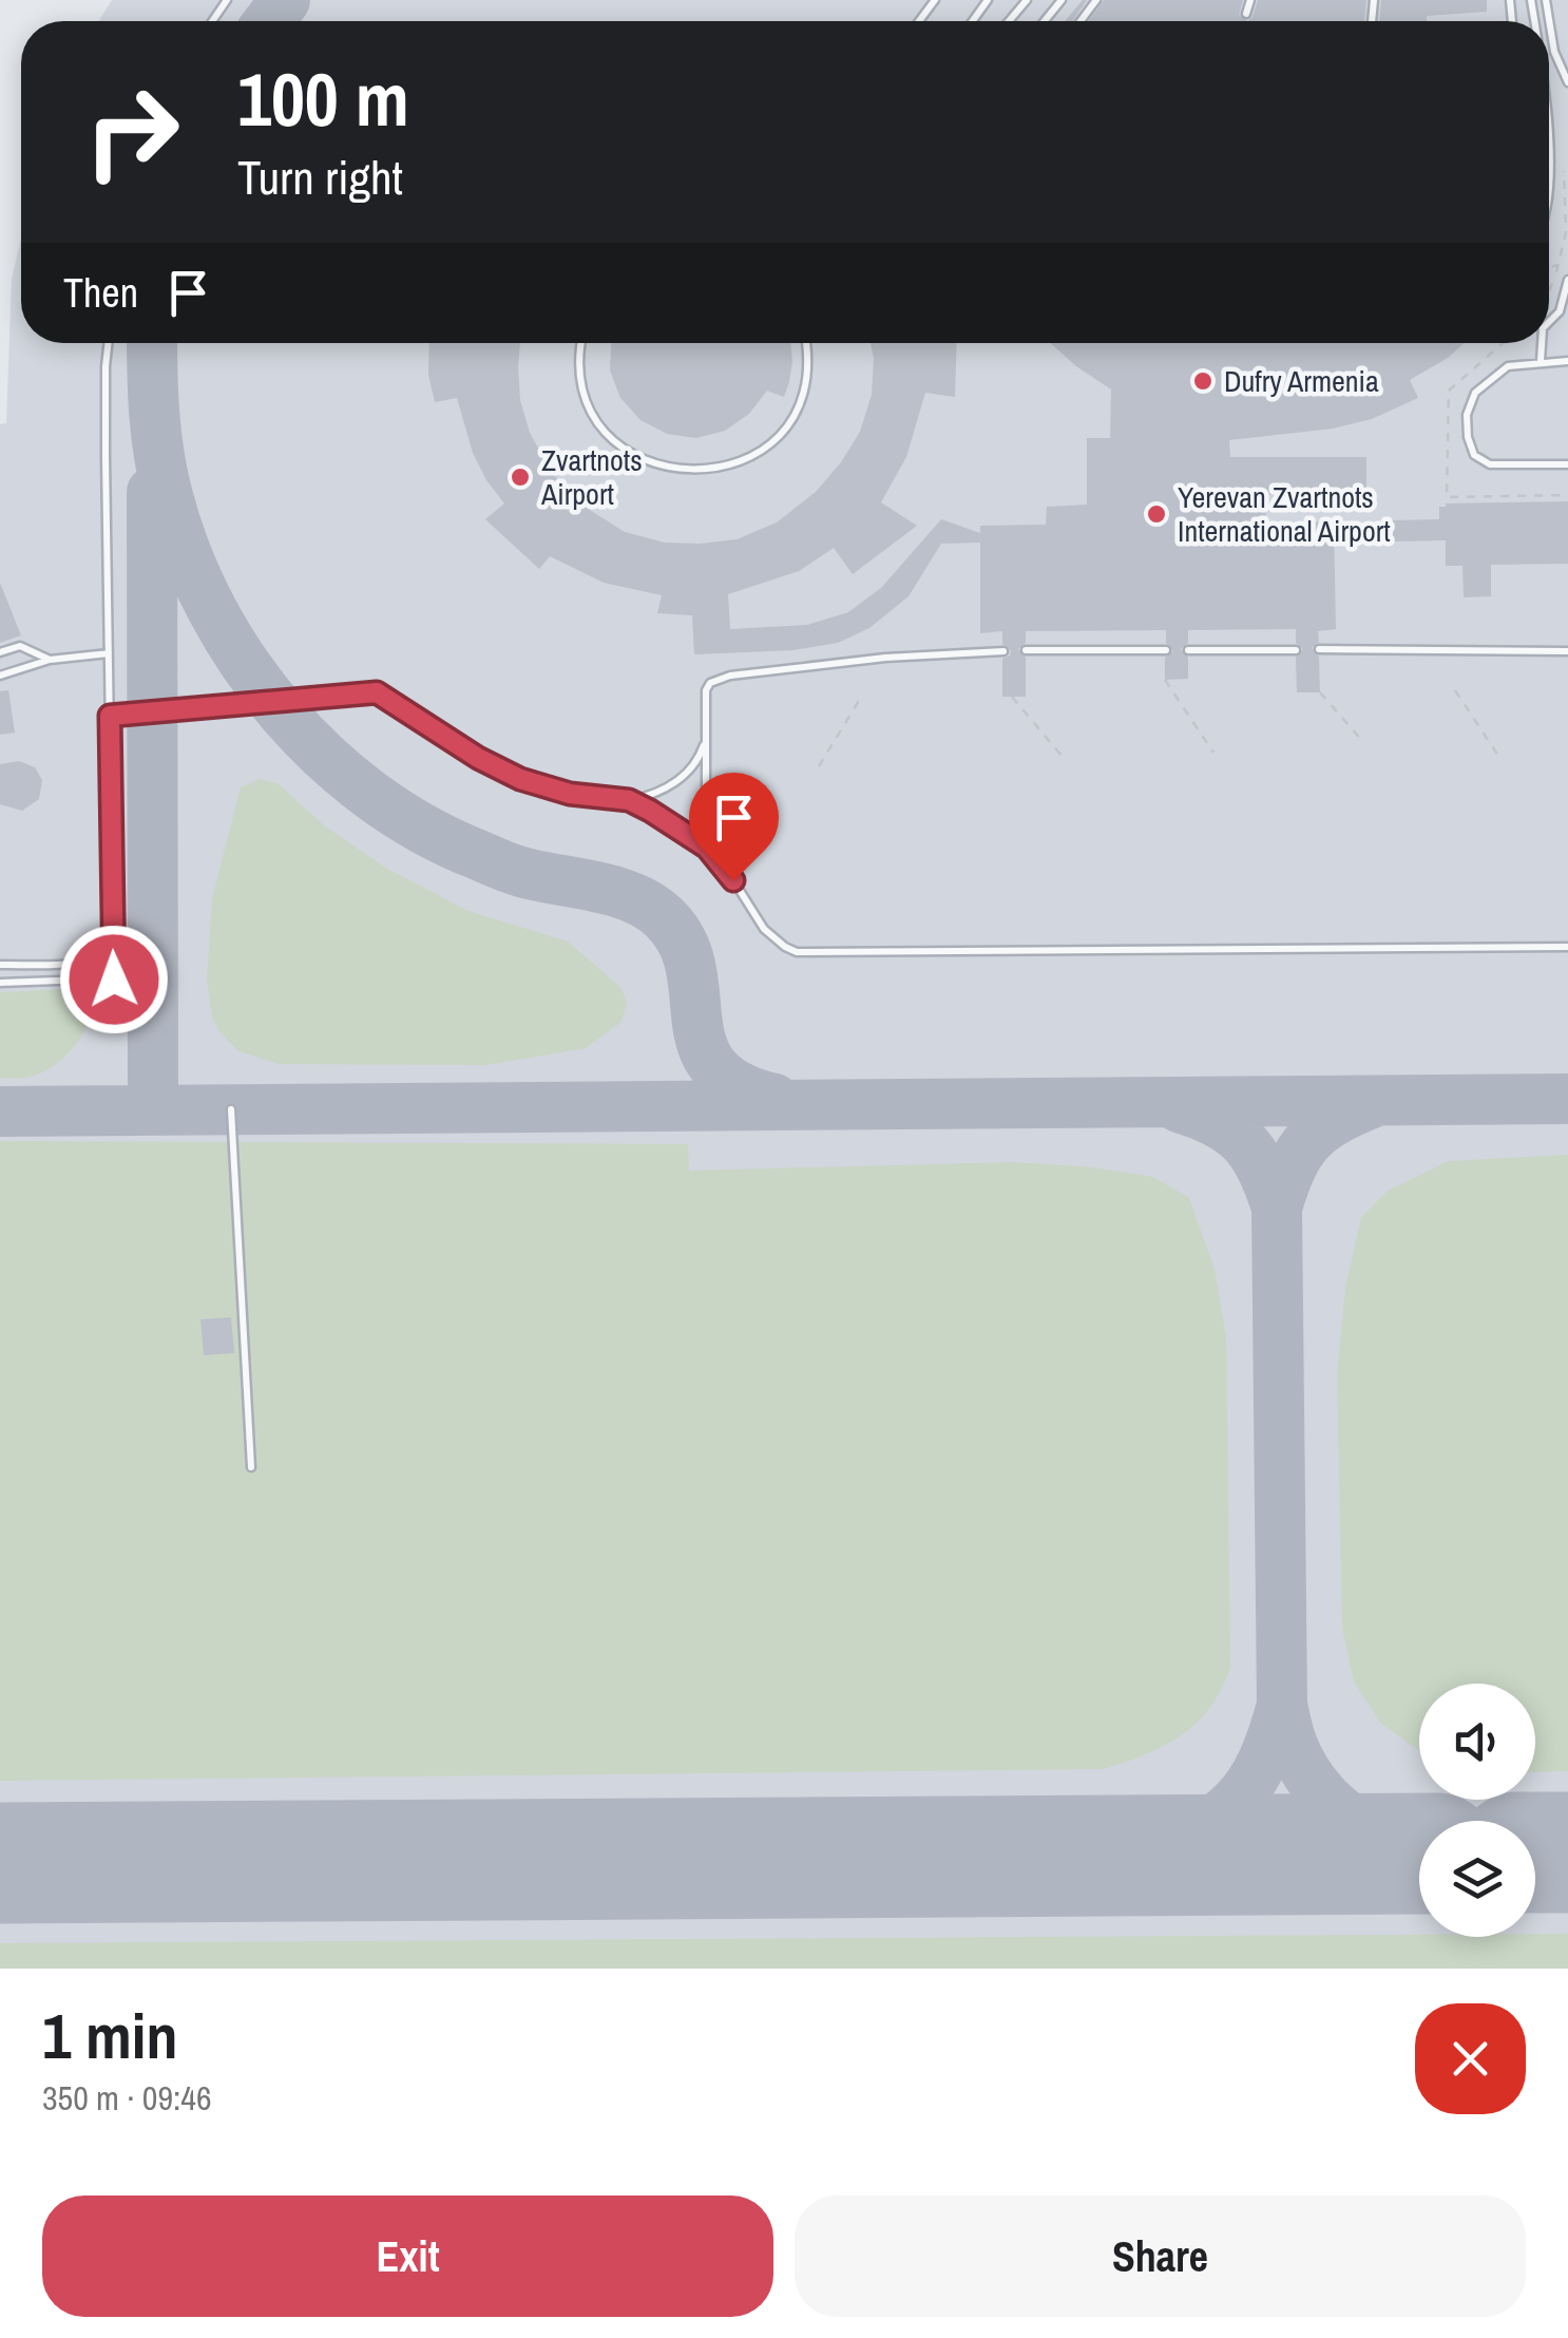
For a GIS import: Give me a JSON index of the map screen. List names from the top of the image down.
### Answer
{
  "places": ["Dufry Armenia", "Zvartnots Airport", "Yerevan Zvartnots International Airport"],
  "page": {
    "turn": ["100 m", "Turn right"],
    "then": "Then",
    "heading": ["1 min", "350 m · 09:46"],
    "buttons": ["Exit", "Share"]
  }
}
